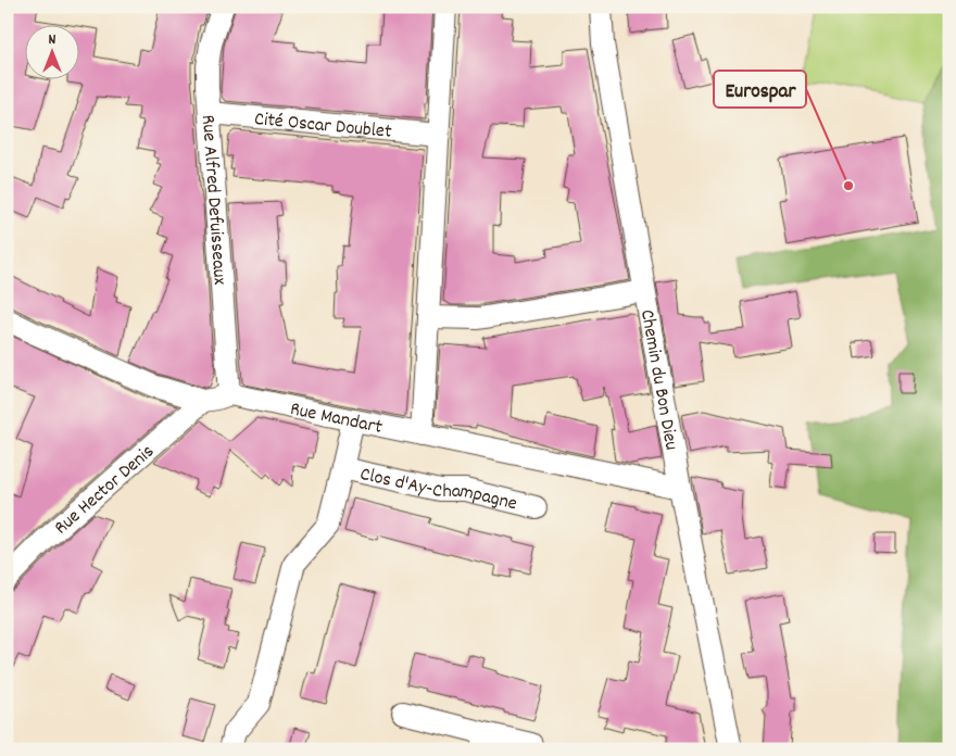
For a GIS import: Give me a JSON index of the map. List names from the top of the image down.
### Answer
{
  "streets": {
    "street": [
      "Cité Oscar Doublet",
      "Rue Alfred Defuisseaux",
      "Chemin du Bon Dieu",
      "Rue Mandart",
      "Clos d'Ay-Champagne",
      "Rue Hector Denis"
    ]
  },
  "crossings": [
    ["Cité Oscar Doublet", "Rue Alfred Defuisseaux"],
    ["Rue Alfred Defuisseaux", "Rue Mandart"],
    ["Chemin du Bon Dieu", "Rue Mandart"],
    ["Rue Mandart", "Clos d'Ay-Champagne"],
    ["Rue Mandart", "Rue Hector Denis"]
  ],
  "places": ["Eurospar"],
  "north": "top"
}
